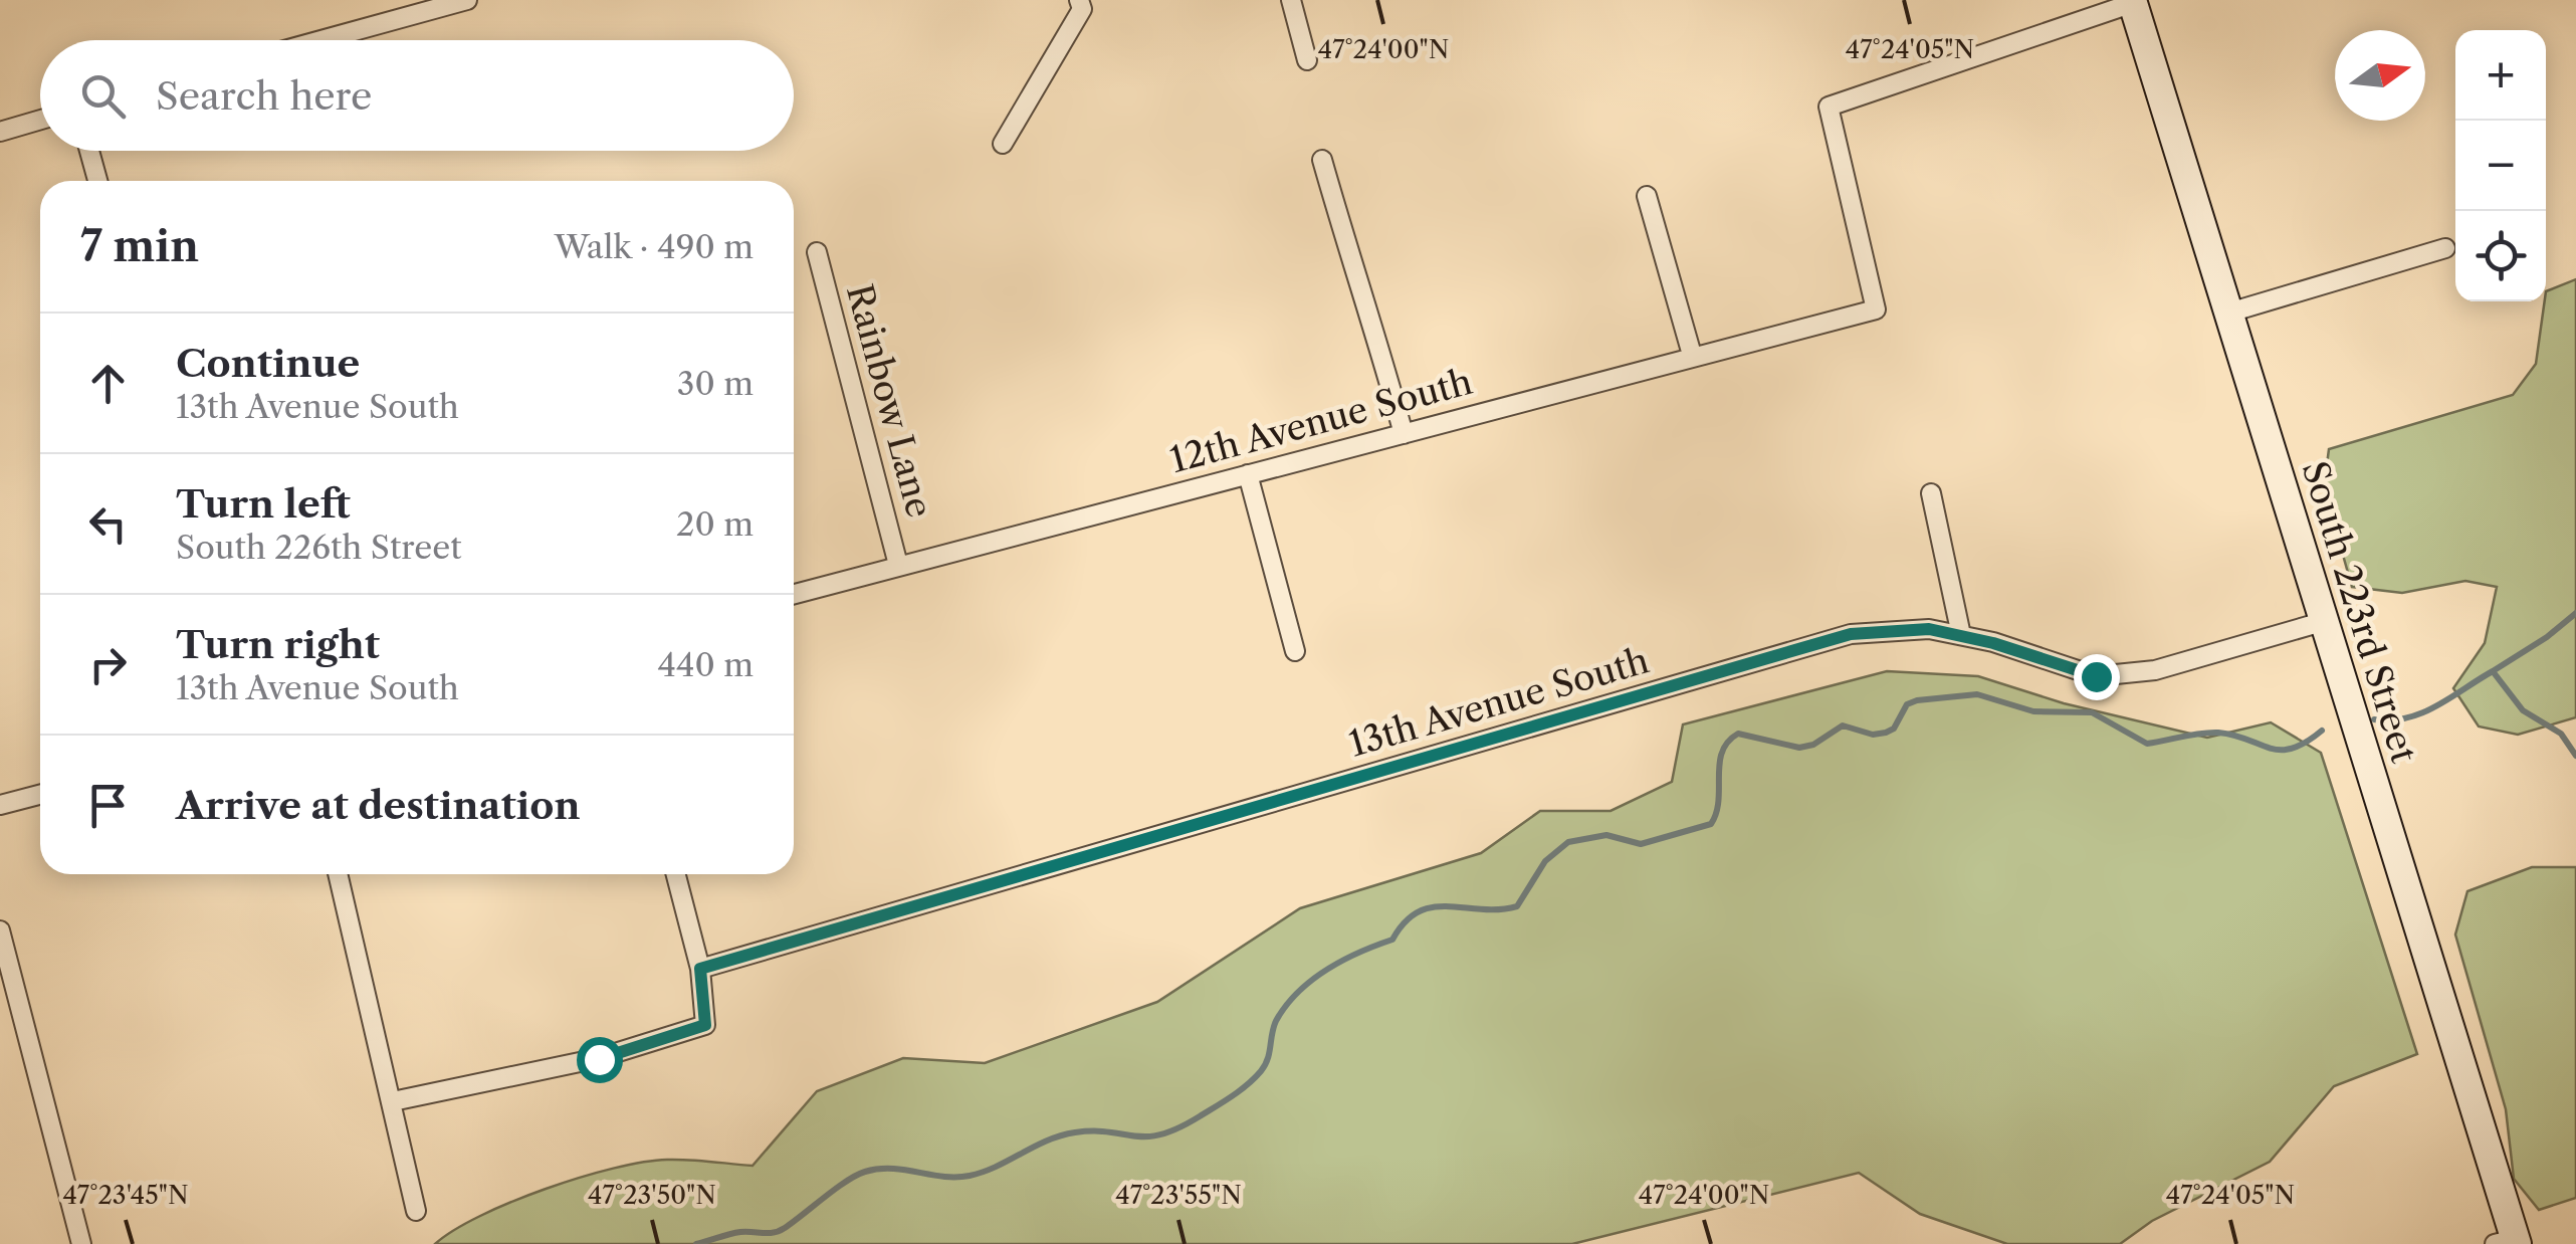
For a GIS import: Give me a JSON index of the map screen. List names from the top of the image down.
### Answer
{
  "streets": {
    "street": [
      "Rainbow Lane",
      "12th Avenue South",
      "South 223rd Street",
      "13th Avenue South"
    ]
  },
  "crossings": [
    ["Rainbow Lane", "12th Avenue South"],
    ["12th Avenue South", "South 223rd Street"],
    ["South 223rd Street", "13th Avenue South"]
  ],
  "north": "right",
  "page": {
    "map_buttons": ["+", "−"],
    "search": "Search here",
    "heading": ["7 min", "Walk · 490 m"],
    "list": [
      ["Continue", "13th Avenue South", "30 m"],
      ["Turn left", "South 226th Street", "20 m"],
      ["Turn right", "13th Avenue South", "440 m"],
      "Arrive at destination"
    ]
  },
  "coordinates": [
    "47°24'00\"N",
    "47°24'05\"N",
    "47°23'45\"N",
    "47°23'50\"N",
    "47°23'55\"N"
  ]
}
